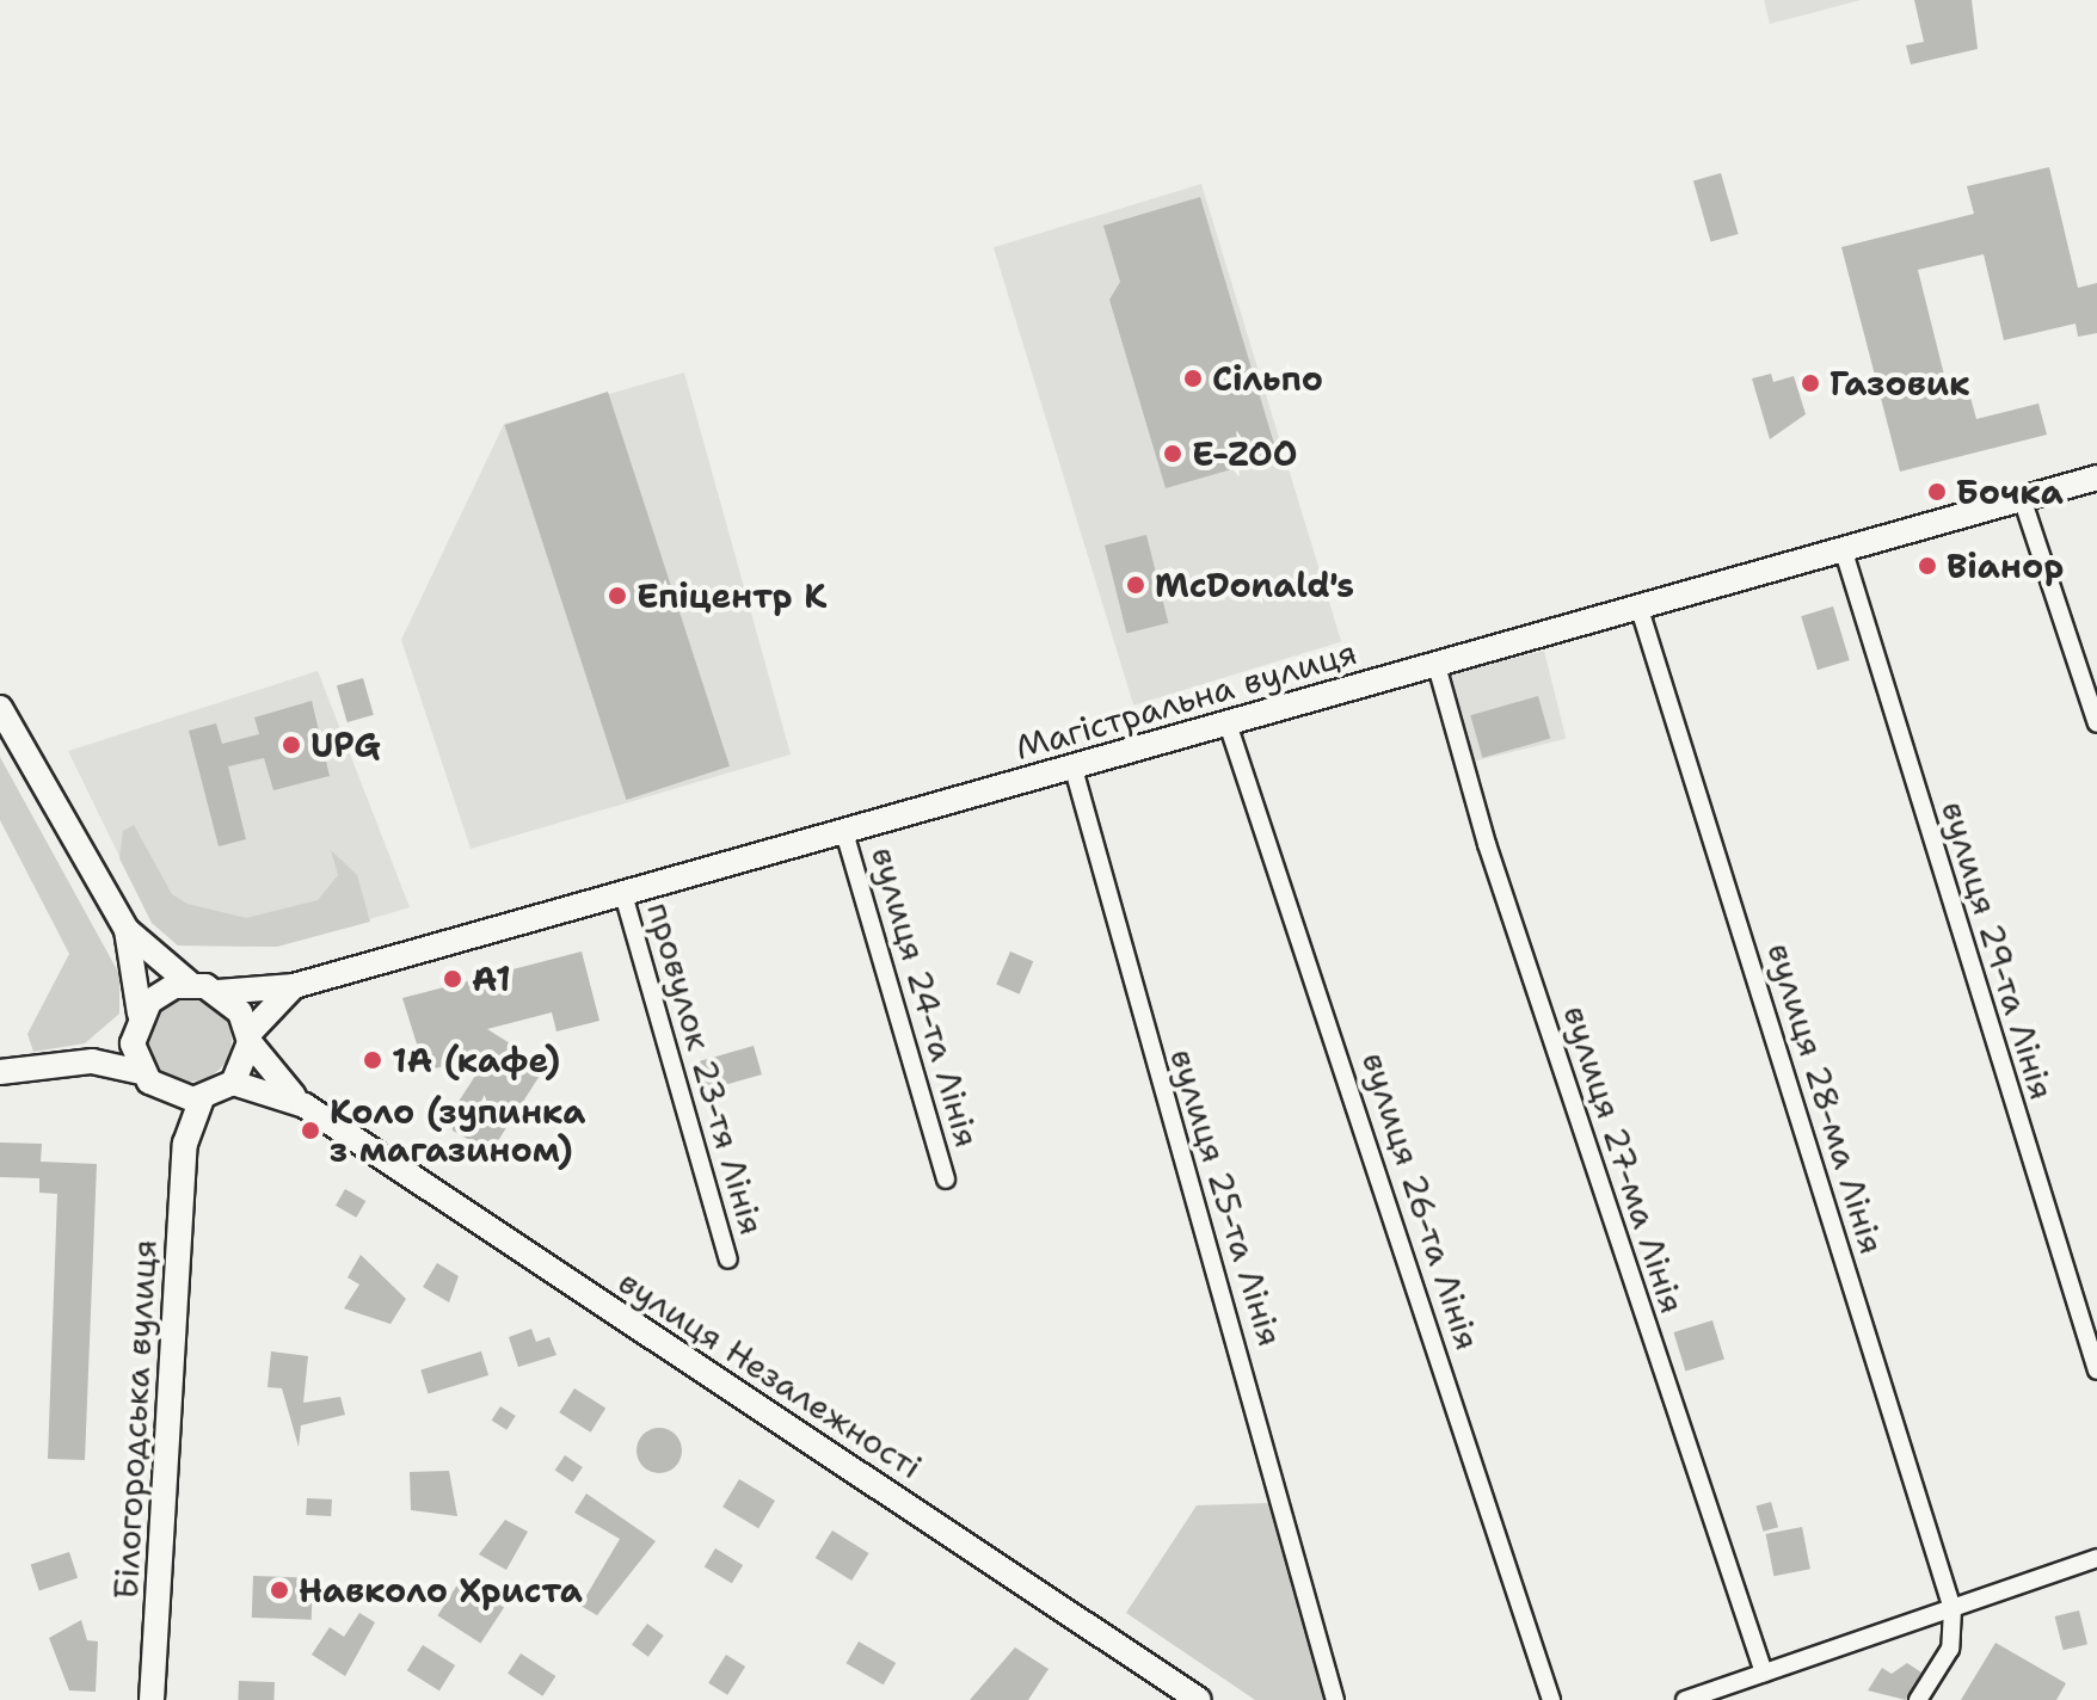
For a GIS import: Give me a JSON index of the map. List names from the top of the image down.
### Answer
{
  "streets": {
    "main road": ["Магістральна вулиця", "вулиця Незалежності", "Білогородська вулиця"],
    "street": [
      "вулиця 29-та Лінія",
      "вулиця 24-та Лінія",
      "провулок 23-тя Лінія",
      "вулиця 28-ма Лінія",
      "вулиця 27-ма Лінія",
      "вулиця 25-та Лінія",
      "вулиця 26-та Лінія"
    ]
  },
  "crossings": [
    ["Магістральна вулиця", "вулиця 29-та Лінія"],
    ["Магістральна вулиця", "вулиця 24-та Лінія"],
    ["Магістральна вулиця", "провулок 23-тя Лінія"],
    ["Магістральна вулиця", "вулиця 28-ма Лінія"],
    ["Магістральна вулиця", "вулиця 27-ма Лінія"],
    ["Магістральна вулиця", "вулиця 25-та Лінія"],
    ["Магістральна вулиця", "вулиця 26-та Лінія"]
  ],
  "places": [
    "Сільпо",
    "Газовик",
    "E-ZOO",
    "Бочка",
    "Віанор",
    "McDonald's",
    "Епіцентр К",
    "UPG",
    "А1",
    "1А (кафе)",
    "Коло (зупинка з магазином)",
    "Навколо Христа"
  ]
}
